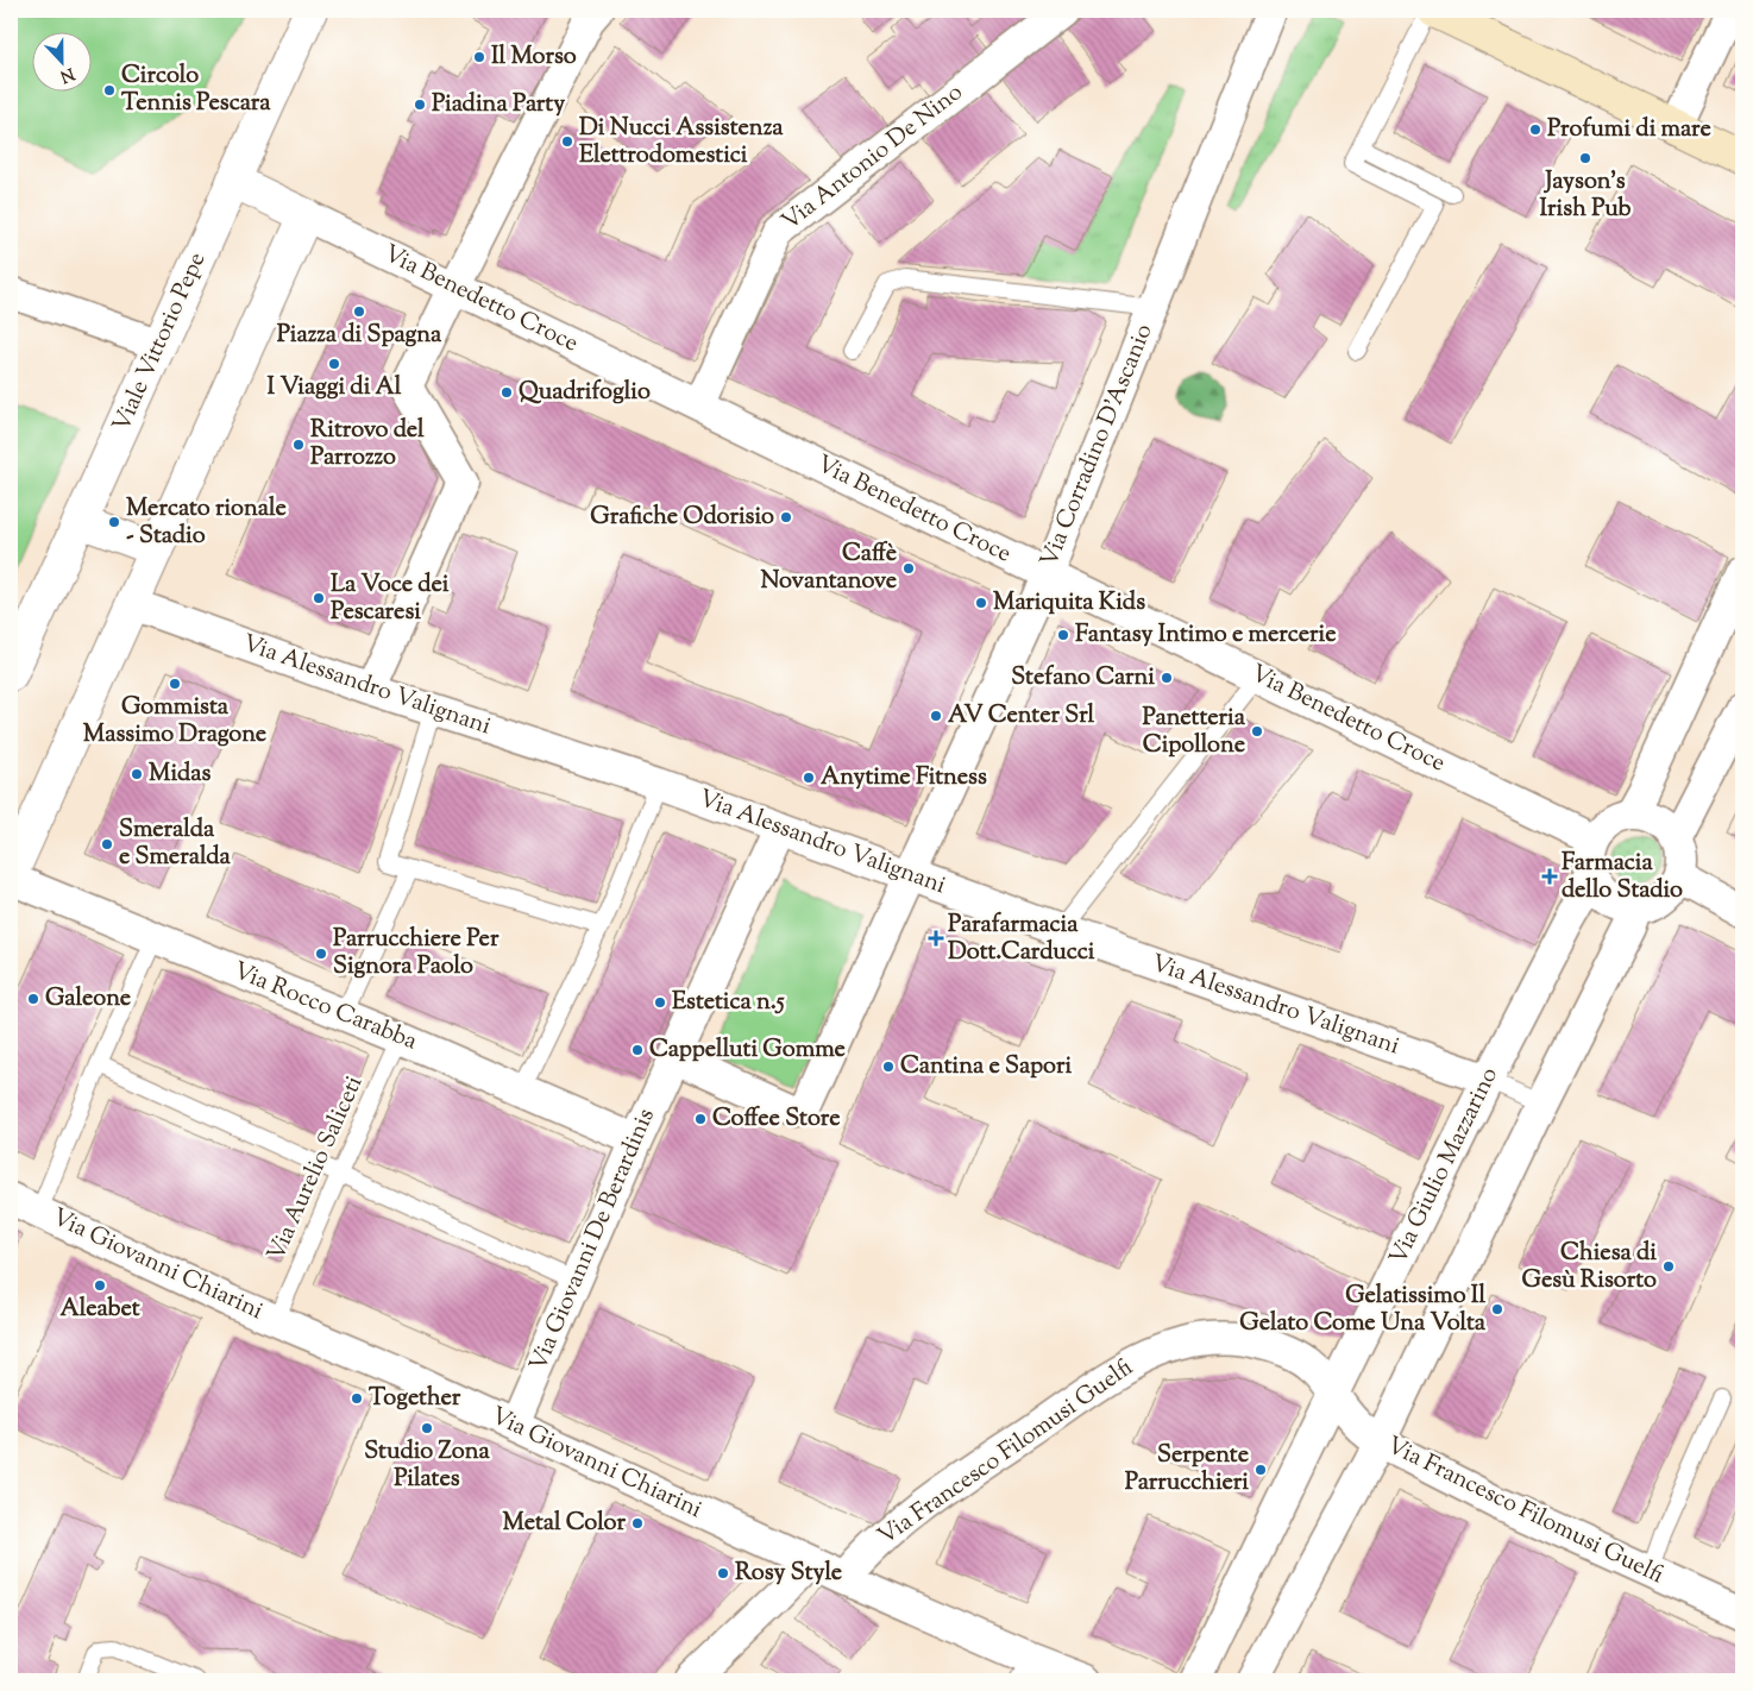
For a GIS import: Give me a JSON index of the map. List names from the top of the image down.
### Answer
{
  "streets": {
    "street": [
      "Via Antonio De Nino",
      "Via Benedetto Croce",
      "Viale Vittorio Pepe",
      "Via Corradino D'Ascanio",
      "Via Alessandro Valignani",
      "Via Rocco Carabba",
      "Via Giulio Mazzarino",
      "Via Giovanni De Berardinis",
      "Via Giovanni Chiarini",
      "Via Francesco Filomusi Guelfi"
    ],
    "lane": ["Via Aurelio Saliceti"]
  },
  "crossings": [
    ["Via Antonio De Nino", "Via Benedetto Croce"],
    ["Via Benedetto Croce", "Viale Vittorio Pepe"],
    ["Via Benedetto Croce", "Via Corradino D'Ascanio"],
    ["Via Benedetto Croce", "Via Giulio Mazzarino"],
    ["Via Corradino D'Ascanio", "Via Alessandro Valignani"],
    ["Via Corradino D'Ascanio", "Via Giovanni De Berardinis"],
    ["Via Alessandro Valignani", "Via Giulio Mazzarino"],
    ["Via Alessandro Valignani", "Via Giovanni De Berardinis"],
    ["Via Rocco Carabba", "Via Aurelio Saliceti"],
    ["Via Rocco Carabba", "Via Giovanni De Berardinis"],
    ["Via Giulio Mazzarino", "Via Francesco Filomusi Guelfi"],
    ["Via Aurelio Saliceti", "Via Giovanni Chiarini"],
    ["Via Giovanni De Berardinis", "Via Giovanni Chiarini"],
    ["Via Giovanni Chiarini", "Via Francesco Filomusi Guelfi"]
  ],
  "places": {
    "other": [
      "Il Morso",
      "Circolo Tennis Pescara",
      "Piadina Party",
      "Profumi di mare",
      "Di Nucci Assistenza Elettrodomestici",
      "Jayson's Irish Pub",
      "Piazza di Spagna",
      "I Viaggi di Al",
      "Quadrifoglio",
      "Ritrovo del Parrozzo",
      "Grafiche Odorisio",
      "Mercato rionale - Stadio",
      "Caffè Novantanove",
      "La Voce dei Pescaresi",
      "Mariquita Kids",
      "Fantasy Intimo e mercerie",
      "Stefano Carni",
      "Gommista Massimo Dragone",
      "AV Center Srl",
      "Panetteria Cipollone",
      "Midas",
      "Anytime Fitness",
      "Smeralda e Smeralda",
      "Parrucchiere Per Signora Paolo",
      "Galeone",
      "Estetica n.5",
      "Cappelluti Gomme",
      "Cantina e Sapori",
      "Coffee Store",
      "Chiesa di Gesù Risorto",
      "Aleabet",
      "Gelatissimo Il Gelato Come Una Volta",
      "Together",
      "Studio Zona Pilates",
      "Serpente Parrucchieri",
      "Metal Color",
      "Rosy Style"
    ],
    "health": ["Farmacia dello Stadio", "Parafarmacia Dott.Carducci"]
  },
  "north": "bottom"
}
